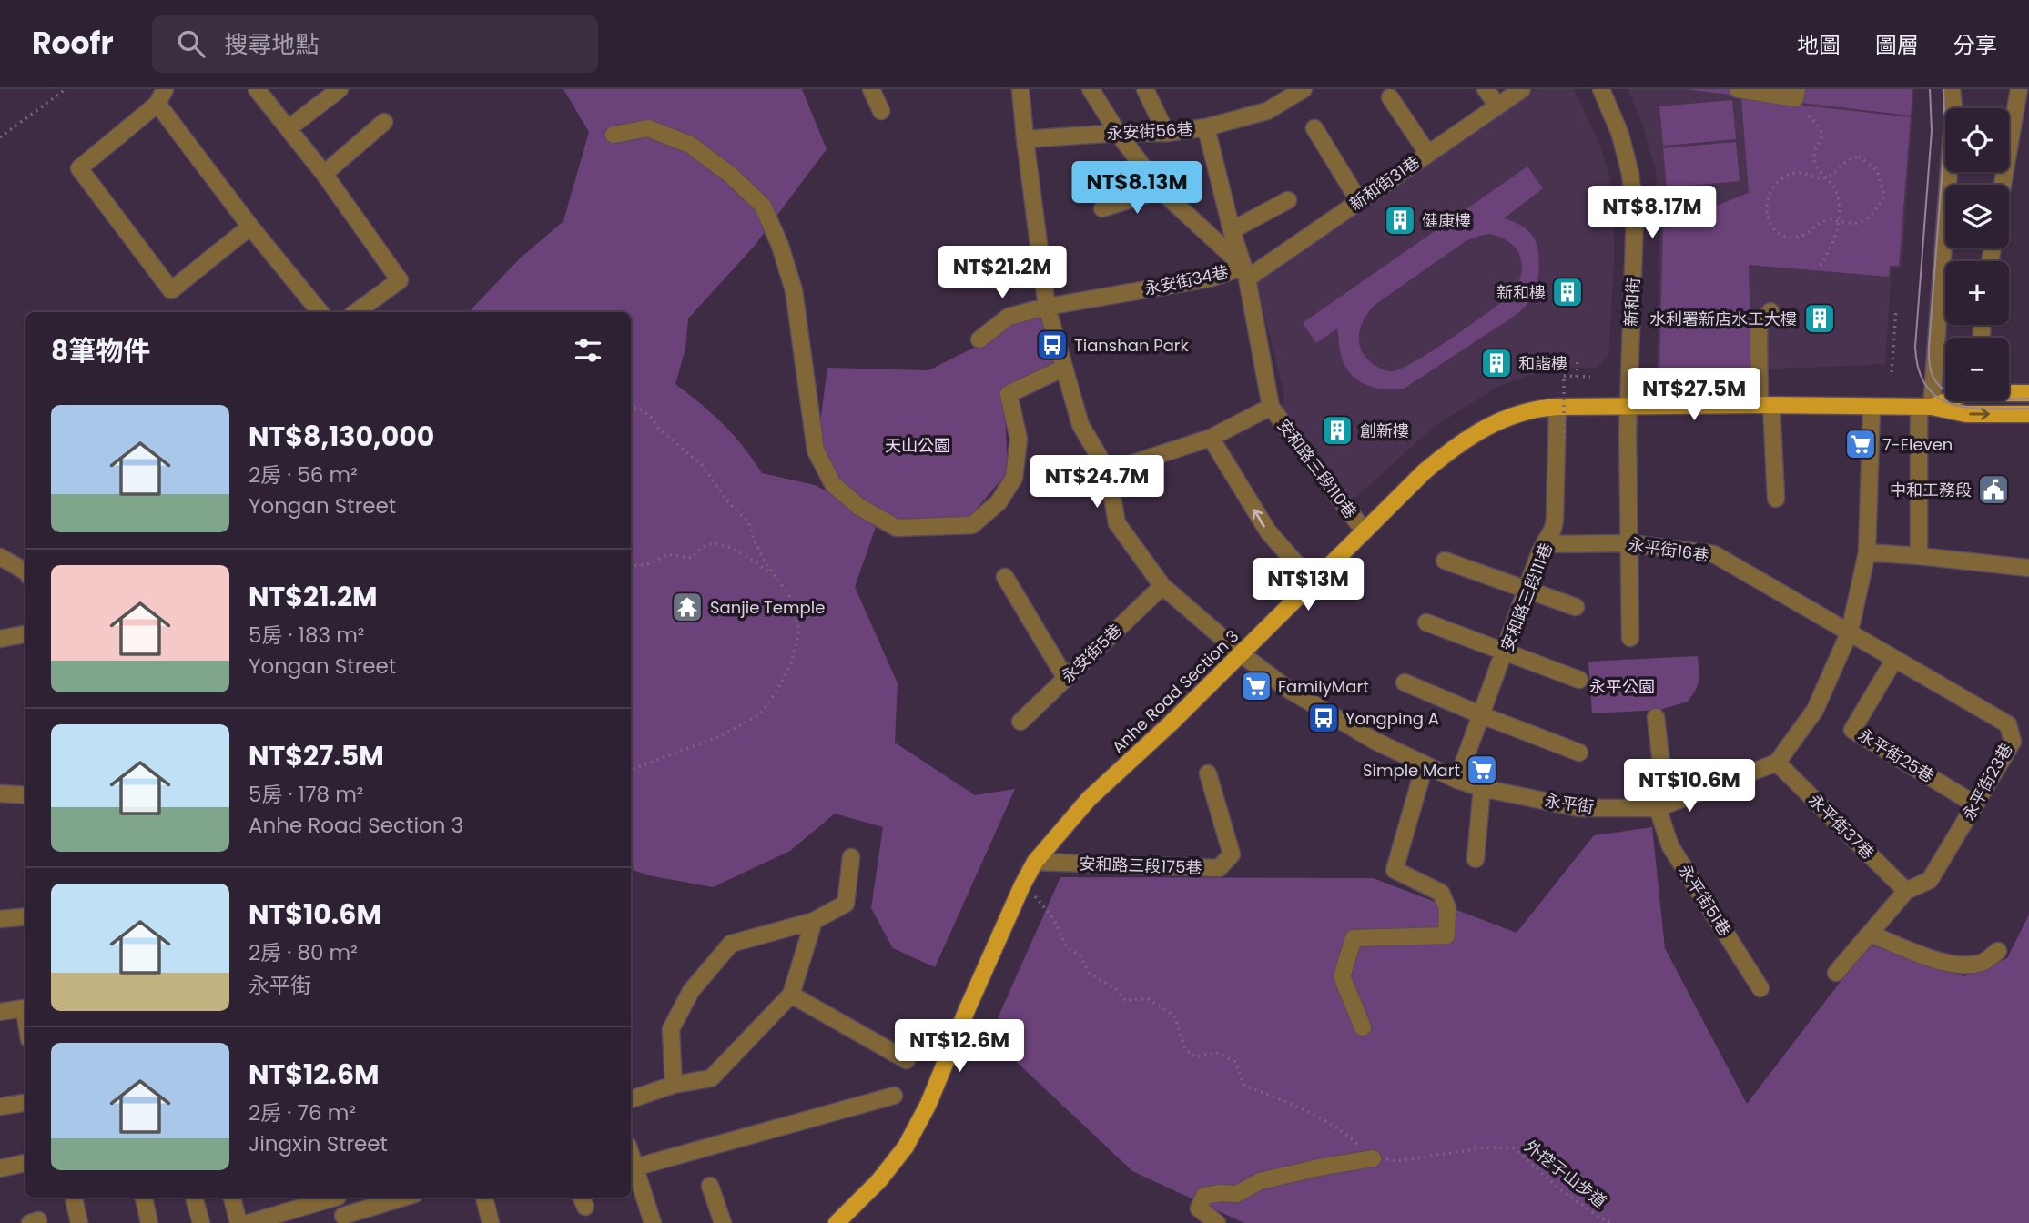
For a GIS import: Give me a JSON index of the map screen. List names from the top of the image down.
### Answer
{
  "streets": {
    "main road": ["Anhe Road Section 3"],
    "street": [
      "永安街56巷",
      "新和街31巷",
      "永安街34巷",
      "新和街",
      "安和路三段110巷",
      "永平街16巷",
      "安和路三段111巷",
      "永安街5巷",
      "永平街25巷",
      "永平街23巷",
      "永平街",
      "永平街37巷",
      "安和路三段175巷",
      "永平街51巷"
    ],
    "path": ["外挖子山步道"]
  },
  "crossings": [
    ["永安街56巷", "永安街34巷"],
    ["新和街31巷", "永安街34巷"],
    ["新和街", "永平街16巷"],
    ["新和街", "Anhe Road Section 3"],
    ["安和路三段110巷", "Anhe Road Section 3"],
    ["永平街16巷", "安和路三段111巷"],
    ["永平街16巷", "永平街23巷"],
    ["安和路三段111巷", "Anhe Road Section 3"],
    ["安和路三段111巷", "永平街"],
    ["永安街5巷", "永平街"],
    ["Anhe Road Section 3", "永平街"],
    ["Anhe Road Section 3", "安和路三段175巷"],
    ["永平街25巷", "永平街23巷"],
    ["永平街23巷", "永平街37巷"],
    ["永平街", "永平街37巷"],
    ["永平街", "永平街51巷"]
  ],
  "parks": ["天山公園", "永平公園"],
  "places": {
    "building": [
      "健康樓",
      "新和樓",
      "水利署新店水工大樓",
      "和諧樓",
      "創新樓"
    ],
    "bus stop": ["Tianshan Park", "Yongping A"],
    "supermarket": ["7-Eleven", "FamilyMart", "Simple Mart"],
    "public building": ["中和工務段"],
    "temple": ["Sanjie Temple"]
  },
  "page": {
    "header": "Roofr",
    "search": "搜尋地點",
    "nav": ["地圖", "圖層", "分享"],
    "map_buttons": ["+", "−"],
    "price": [
      "NT$8.13M",
      "NT$8.17M",
      "NT$21.2M",
      "NT$27.5M",
      "NT$24.7M",
      "NT$13M",
      "NT$10.6M",
      "NT$12.6M"
    ],
    "heading": "8筆物件",
    "list": [
      {
        "name": "NT$8,130,000",
        "note": "2房 · 56 m² · Yongan Street"
      },
      {
        "name": "NT$21.2M",
        "note": "5房 · 183 m² · Yongan Street"
      },
      {
        "name": "NT$27.5M",
        "note": "5房 · 178 m² · Anhe Road Section 3"
      },
      {
        "name": "NT$10.6M",
        "note": "2房 · 80 m² · 永平街"
      },
      {
        "name": "NT$12.6M",
        "note": "2房 · 76 m² · Jingxin Street"
      }
    ]
  }
}
